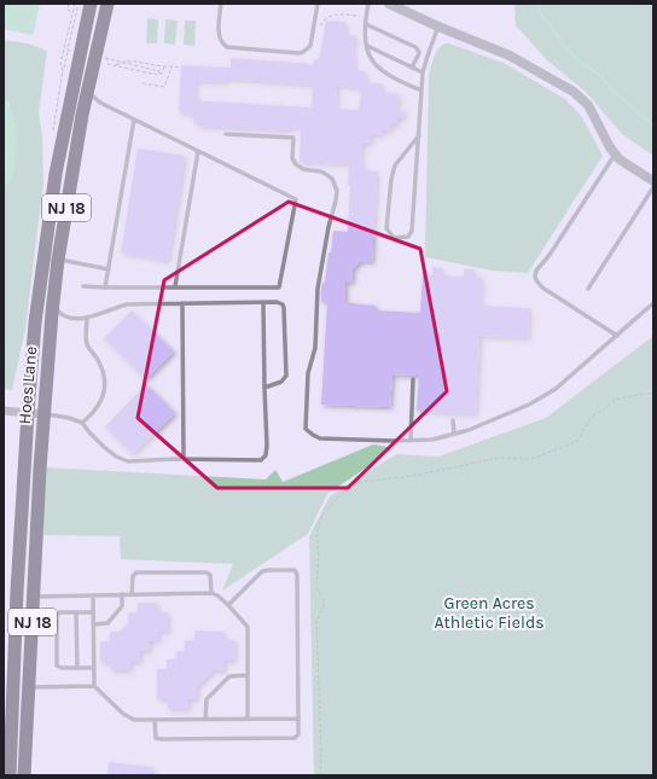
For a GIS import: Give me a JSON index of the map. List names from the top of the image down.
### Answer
{
  "streets": {
    "highway": ["NJ 18", "Hoes Lane"]
  },
  "parks": ["Green Acres Athletic Fields"]
}
